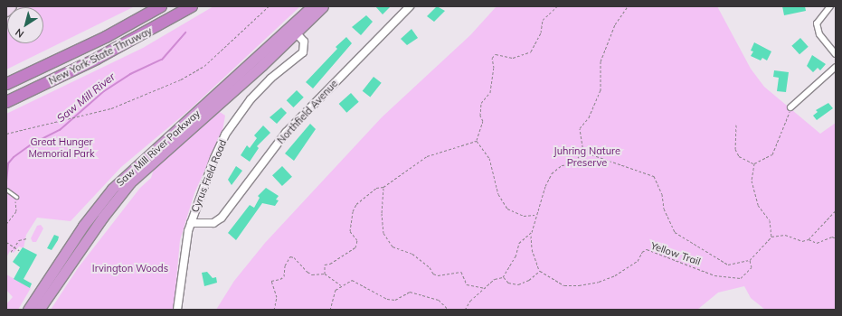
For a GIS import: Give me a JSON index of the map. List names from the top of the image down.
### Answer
{
  "streets": {
    "highway": ["New York State Thruway", "Saw Mill River Parkway"],
    "street": ["Northfield Avenue", "Cyrus Field Road"],
    "path": ["Yellow Trail"]
  },
  "crossings": [
    ["Northfield Avenue", "Cyrus Field Road"],
    ["Saw Mill River Parkway", "Cyrus Field Road"]
  ],
  "water": ["Saw Mill River"],
  "parks": ["Great Hunger Memorial Park", "Juhring Nature Preserve", "Irvington Woods"],
  "north": "bottom left"
}
